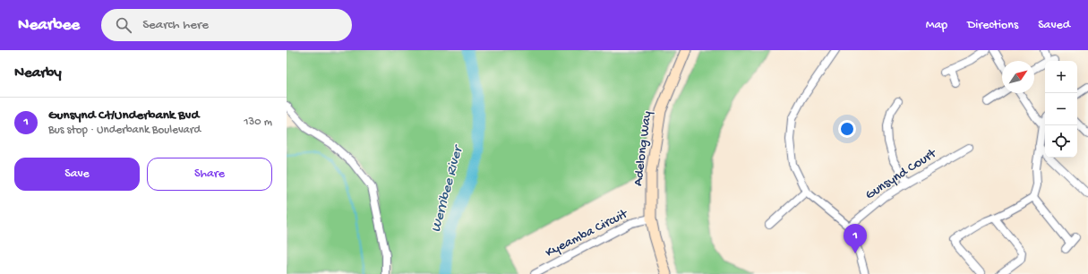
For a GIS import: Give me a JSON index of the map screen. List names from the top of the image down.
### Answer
{
  "streets": {
    "street": ["Adelong Way", "Gunsynd Court", "Kyeamba Circuit"]
  },
  "crossings": [
    ["Adelong Way", "Kyeamba Circuit"]
  ],
  "water": ["Werribee River"],
  "north": "top right",
  "page": {
    "header": "Nearbee",
    "search": "Search here",
    "nav": ["Map", "Directions", "Saved"],
    "heading": "Nearby",
    "map_buttons": ["+", "−"],
    "list": [
      {
        "mark": "1",
        "name": "Gunsynd Ct/Underbank Bvd",
        "note": "Bus stop · Underbank Boulevard",
        "value": "130 m"
      }
    ],
    "buttons": ["Save", "Share"],
    "pins": "1"
  }
}
